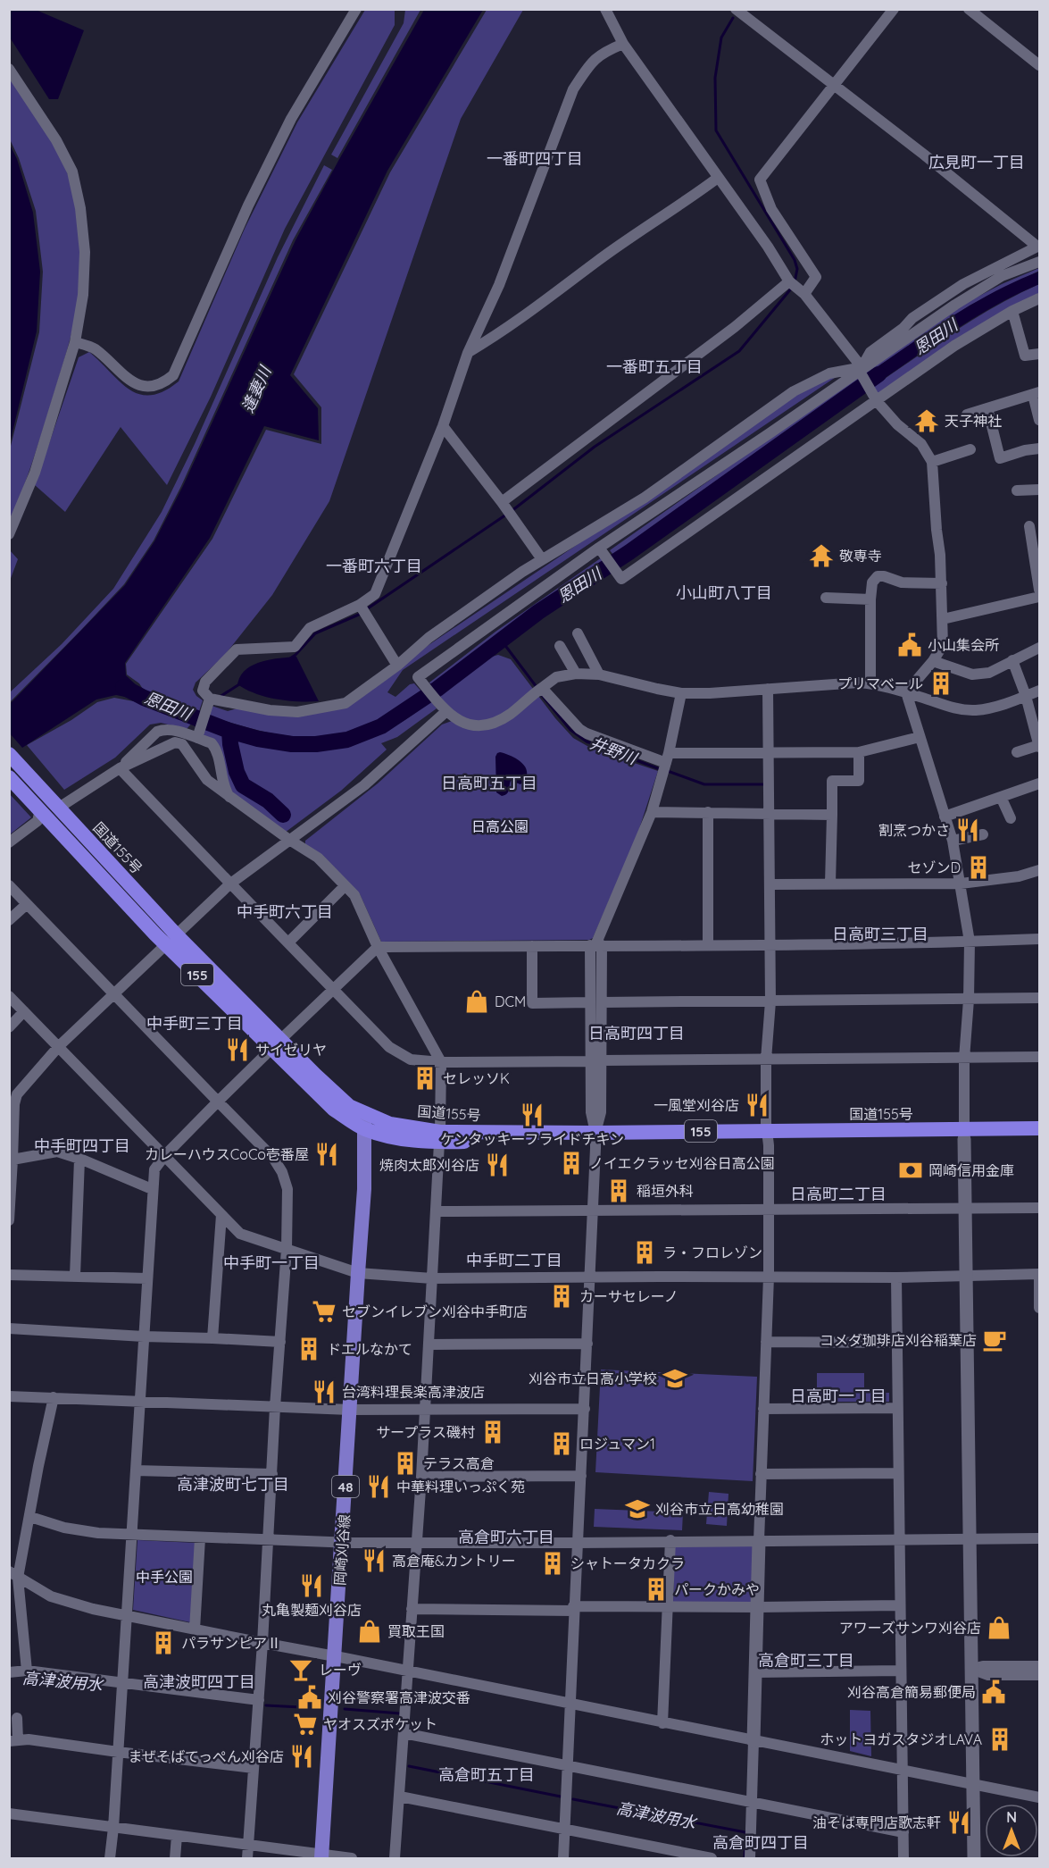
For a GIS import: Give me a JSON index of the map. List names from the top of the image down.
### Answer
{
  "streets": {
    "highway": ["国道155号", "155"],
    "main road": ["48", "岡崎刈谷線"]
  },
  "crossings": [
    ["国道155号", "岡崎刈谷線"]
  ],
  "districts": [
    "一番町四丁目",
    "広見町一丁目",
    "一番町五丁目",
    "一番町六丁目",
    "小山町八丁目",
    "日高町五丁目",
    "中手町六丁目",
    "日高町三丁目",
    "中手町三丁目",
    "日高町四丁目",
    "中手町四丁目",
    "日高町二丁目",
    "中手町二丁目",
    "中手町一丁目",
    "日高町一丁目",
    "高津波町七丁目",
    "高倉町六丁目",
    "高倉町三丁目",
    "高津波町四丁目",
    "高倉町五丁目",
    "高倉町四丁目"
  ],
  "water": [
    "恩田川",
    "逢妻川",
    "井野川",
    "高津波用水"
  ],
  "parks": ["日高公園", "中手公園"],
  "places": {
    "temple": ["天子神社", "敬専寺"],
    "public building": ["小山集会所", "刈谷高倉簡易郵便局", "刈谷警察署高津波交番"],
    "building": [
      "プリマベール",
      "セゾンD",
      "セレッソK",
      "ノイエクラッセ刈谷日高公園",
      "稲垣外科",
      "ラ・フロレゾン",
      "カーサセレーノ",
      "ドエルなかて",
      "サープラス磯村",
      "ロジュマン1",
      "テラス高倉",
      "シャトータカクラ",
      "パークかみや",
      "パラサンピアⅡ",
      "ホットヨガスタジオLAVA"
    ],
    "restaurant": [
      "割烹つかさ",
      "サイゼリヤ",
      "一風堂刈谷店",
      "ケンタッキーフライドチキン",
      "カレーハウスCoCo壱番屋",
      "焼肉太郎刈谷店",
      "台湾料理長楽高津波店",
      "中華料理いっぷく苑",
      "高倉庵&カントリー",
      "丸亀製麺刈谷店",
      "まぜそばてっぺん刈谷店",
      "油そば専門店歌志軒"
    ],
    "shop": ["DCM", "アワーズサンワ刈谷店", "買取王国"],
    "bank": ["岡崎信用金庫"],
    "supermarket": ["セブンイレブン刈谷中手町店", "ヤオスズポケット"],
    "cafe": ["コメダ珈琲店刈谷稲葉店"],
    "school or university": ["刈谷市立日高小学校", "刈谷市立日高幼稚園"],
    "bar": ["レーヴ"]
  },
  "north": "top"
}
